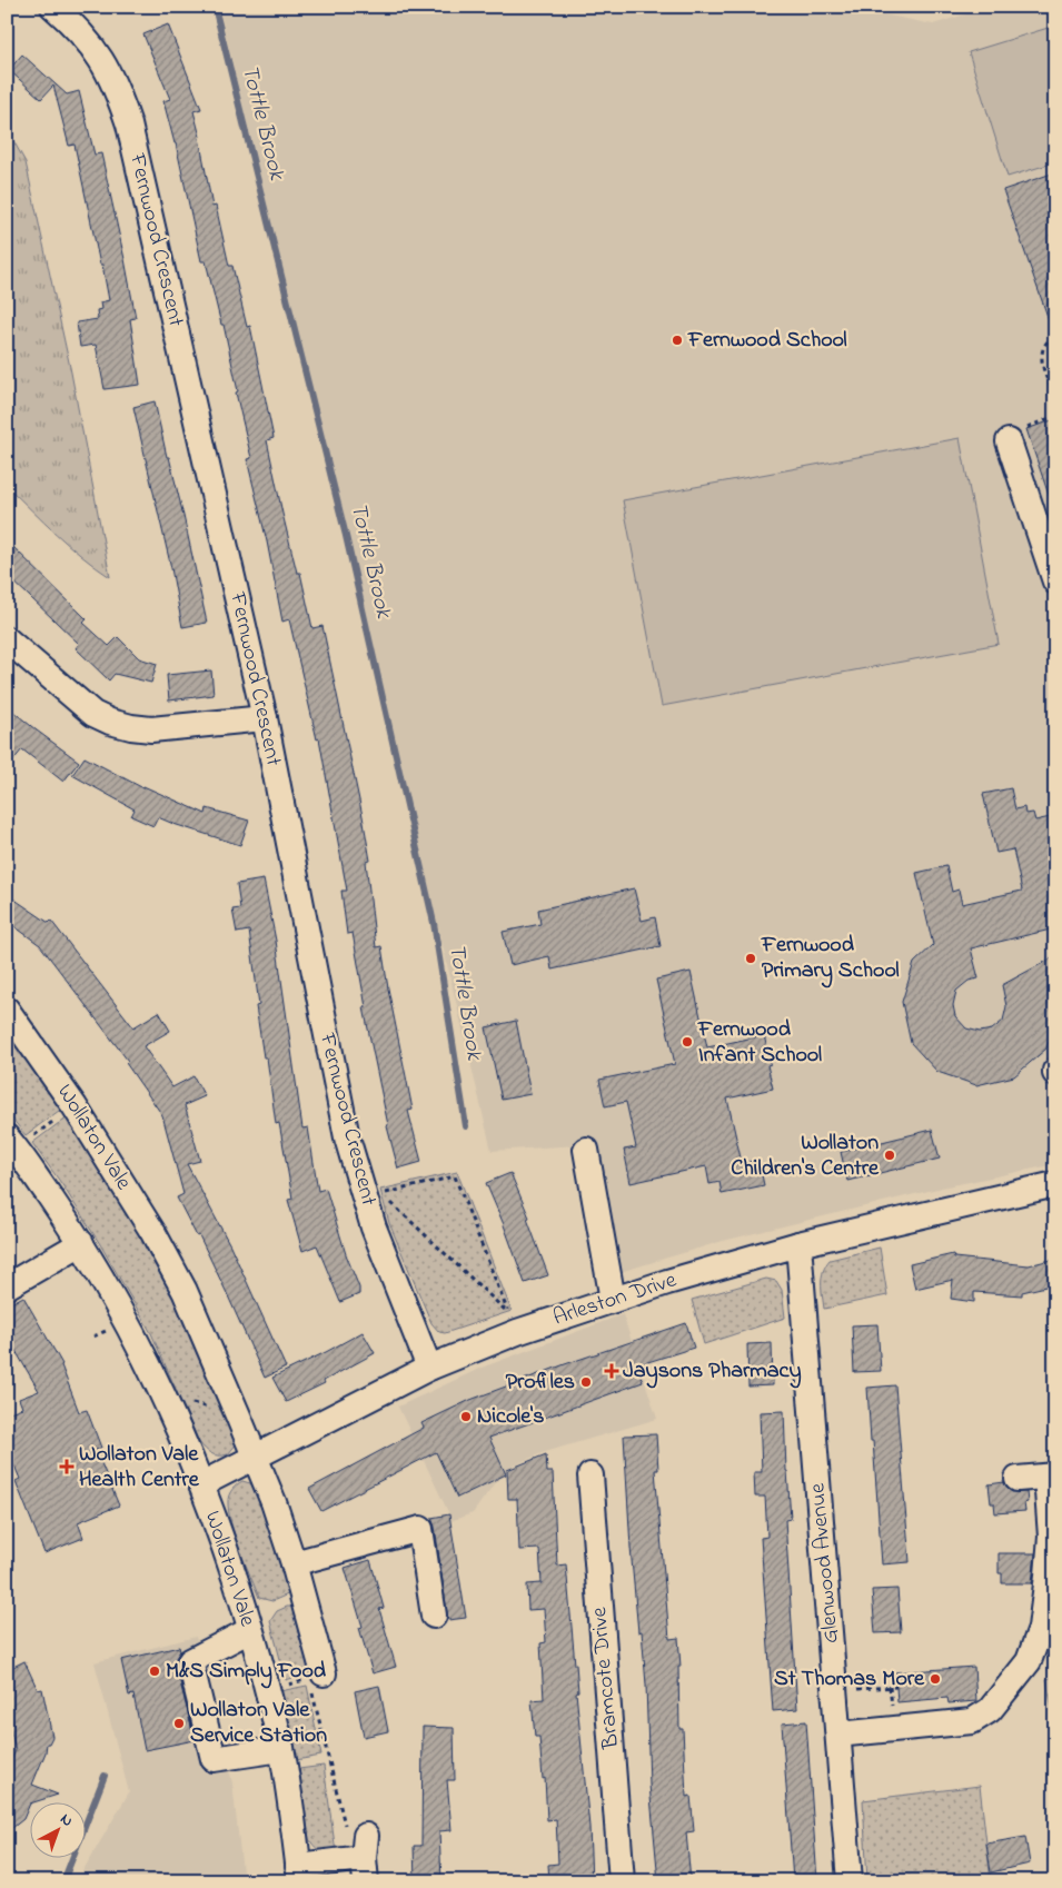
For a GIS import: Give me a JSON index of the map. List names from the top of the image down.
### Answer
{
  "streets": {
    "street": [
      "Fernwood Crescent",
      "Wollaton Vale",
      "Arleston Drive",
      "Glenwood Avenue",
      "Bramcote Drive"
    ]
  },
  "crossings": [
    ["Fernwood Crescent", "Arleston Drive"],
    ["Wollaton Vale", "Arleston Drive"],
    ["Arleston Drive", "Glenwood Avenue"]
  ],
  "water": ["Tottle Brook"],
  "places": {
    "other": [
      "Fernwood School",
      "Fernwood Primary School",
      "Fernwood Infant School",
      "Wollaton Children's Centre",
      "Profiles",
      "Nicole's",
      "M&S Simply Food",
      "St Thomas More",
      "Wollaton Vale Service Station"
    ],
    "health": ["Jaysons Pharmacy", "Wollaton Vale Health Centre"]
  },
  "north": "top right"
}
